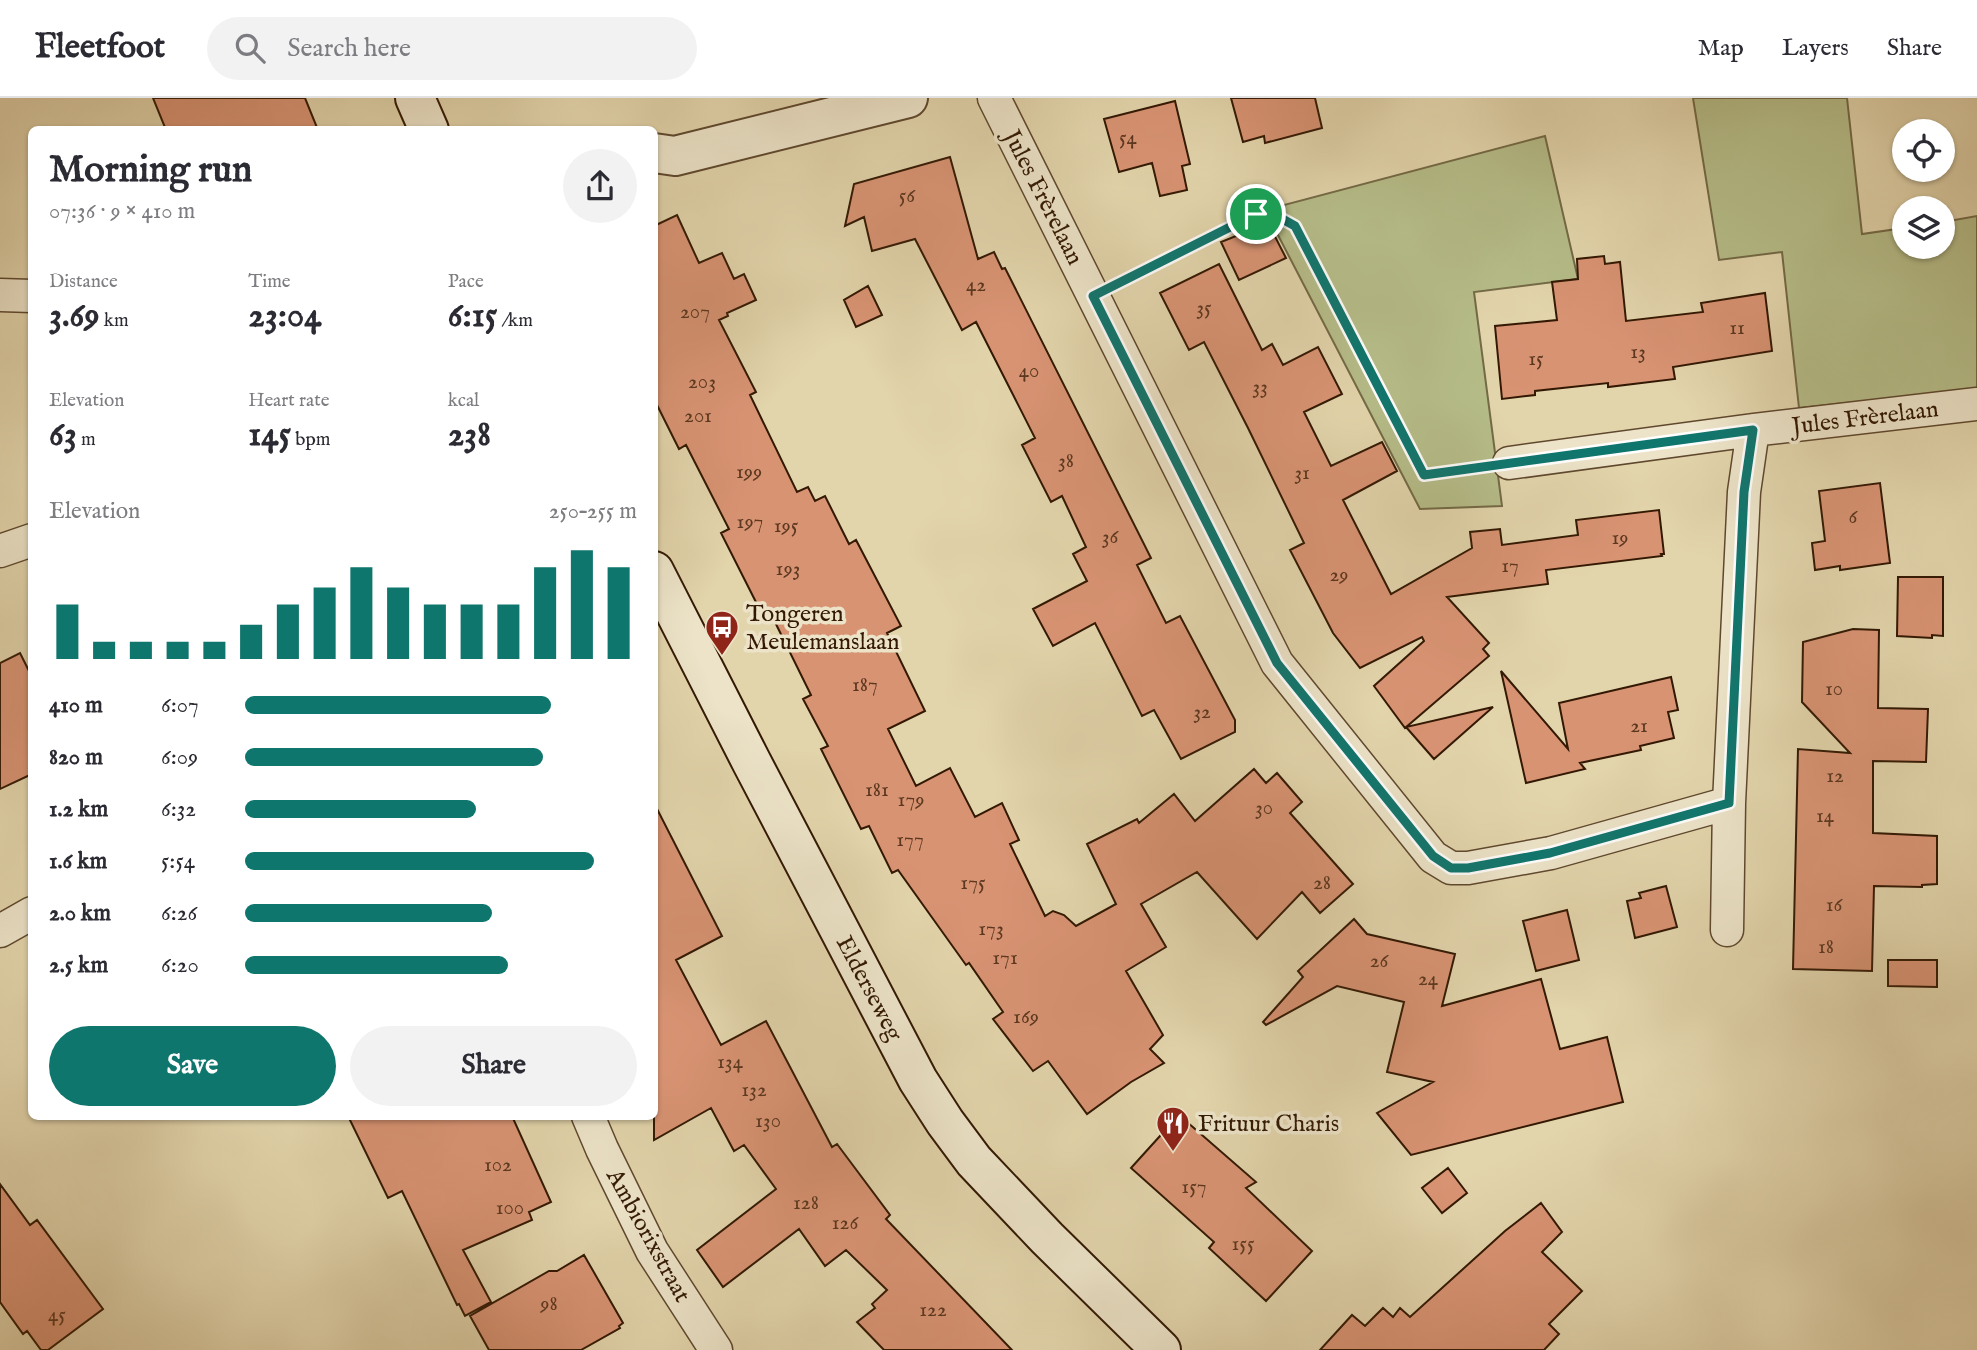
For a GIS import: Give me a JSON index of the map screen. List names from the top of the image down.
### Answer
{
  "streets": {
    "main road": ["Elderseweg"],
    "street": ["Jules Frèrelaan", "Ambiorixstraat"]
  },
  "places": {
    "bus stop": ["Tongeren Meulemanslaan"],
    "restaurant": ["Frituur Charis"]
  },
  "house_numbers": [
    "54",
    "56",
    "42",
    "35",
    "207",
    "11",
    "13",
    "15",
    "40",
    "203",
    "33",
    "201",
    "38",
    "199",
    "31",
    "6",
    "197",
    "195",
    "36",
    "19",
    "17",
    "193",
    "29",
    "187",
    "10",
    "32",
    "21",
    "12",
    "181",
    "179",
    "30",
    "14",
    "177",
    "175",
    "28",
    "16",
    "173",
    "18",
    "171",
    "26",
    "24",
    "169",
    "134",
    "132",
    "130",
    "102",
    "157",
    "128",
    "100",
    "126",
    "155",
    "98",
    "122",
    "45"
  ],
  "page": {
    "header": "Fleetfoot",
    "search": "Search here",
    "nav": ["Map", "Layers", "Share"],
    "heading": ["Morning run", "07:36 · 9 × 410 m"],
    "stats": [
      ["Distance", "3.69 km"],
      ["Time", "23:04"],
      ["Pace", "6:15 /km"],
      ["Elevation", "63 m"],
      ["Heart rate", "145 bpm"],
      ["kcal", "238"]
    ],
    "chart": ["Elevation", "250–255 m"],
    "list": [
      {
        "name": "410 m",
        "note": "6:07"
      },
      {
        "name": "820 m",
        "note": "6:09"
      },
      {
        "name": "1.2 km",
        "note": "6:32"
      },
      {
        "name": "1.6 km",
        "note": "5:54"
      },
      {
        "name": "2.0 km",
        "note": "6:26"
      },
      {
        "name": "2.5 km",
        "note": "6:20"
      }
    ],
    "buttons": ["Save", "Share"]
  }
}
